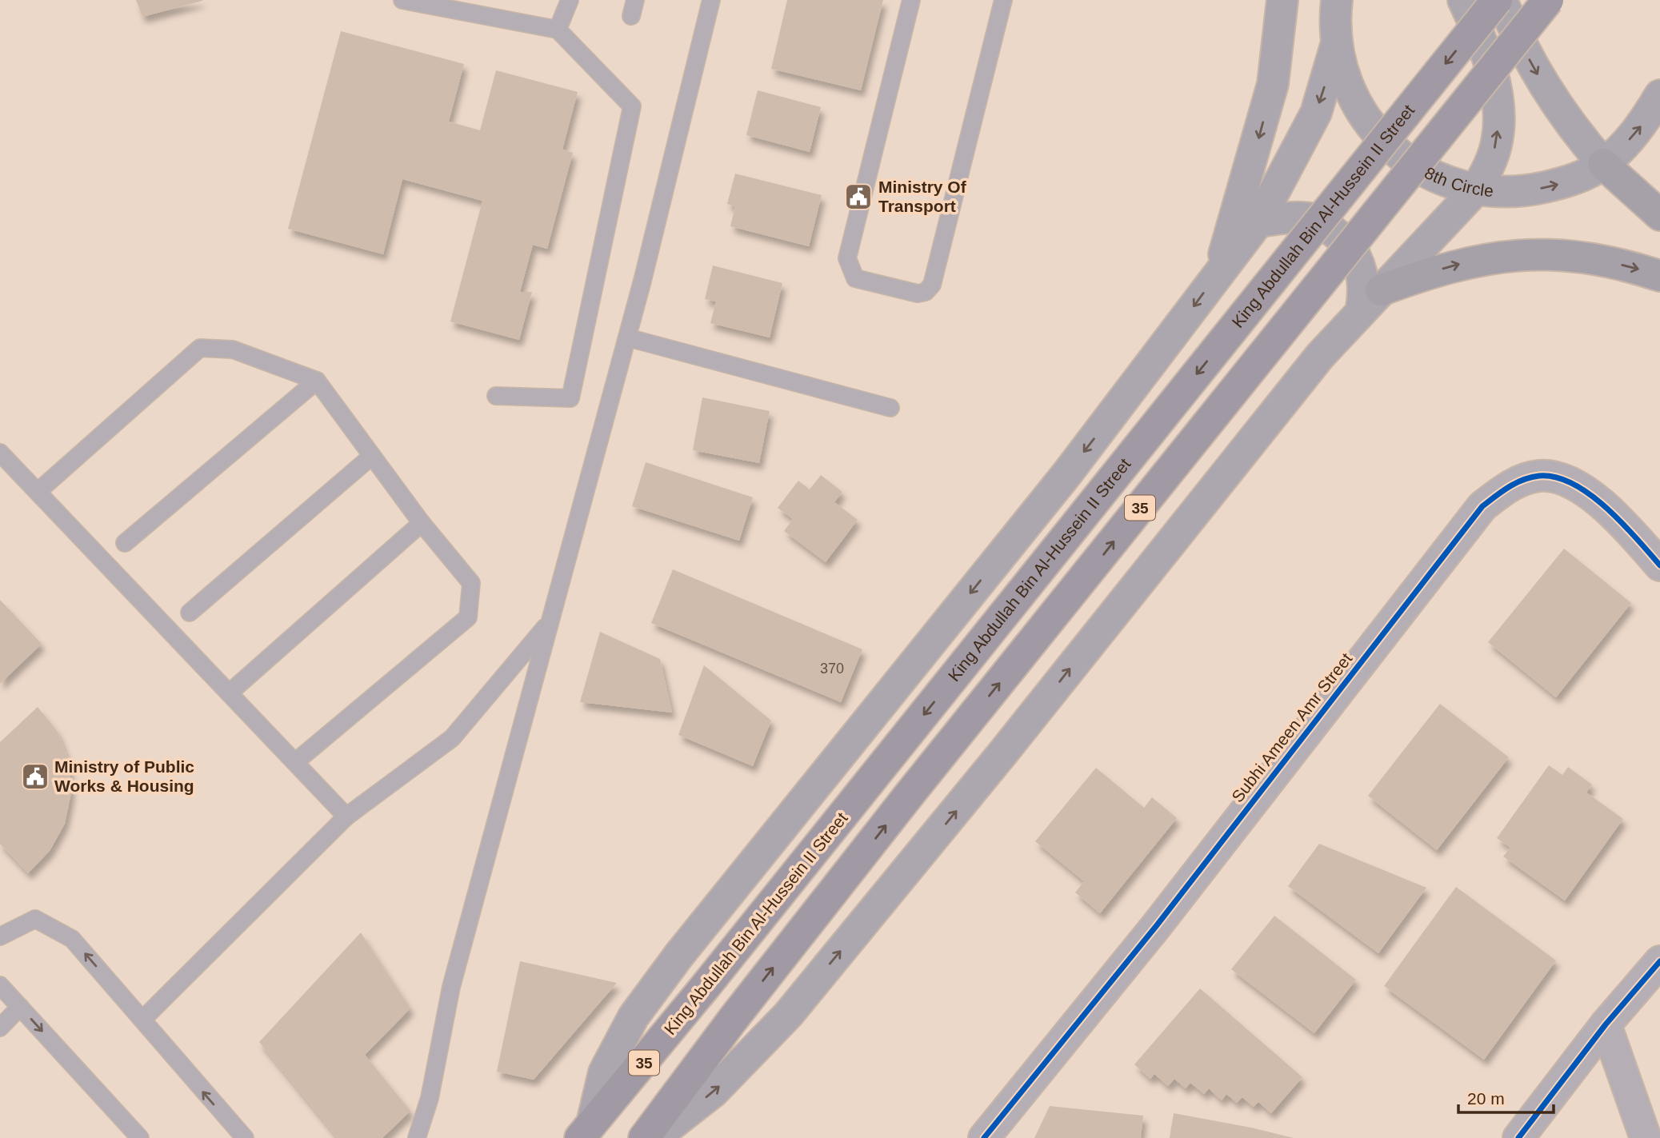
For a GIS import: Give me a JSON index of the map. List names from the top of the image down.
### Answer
{
  "streets": {
    "highway": ["King Abdullah Bin Al-Hussein II Street", "35"],
    "main road": ["8th Circle"],
    "street": ["Subhi Ameen Amr Street"]
  },
  "one_way": ["8th Circle"],
  "places": {
    "public building": ["Ministry Of Transport", "Ministry of Public Works & Housing"]
  },
  "house_numbers": ["370"],
  "scale_bar": "20 m"
}
